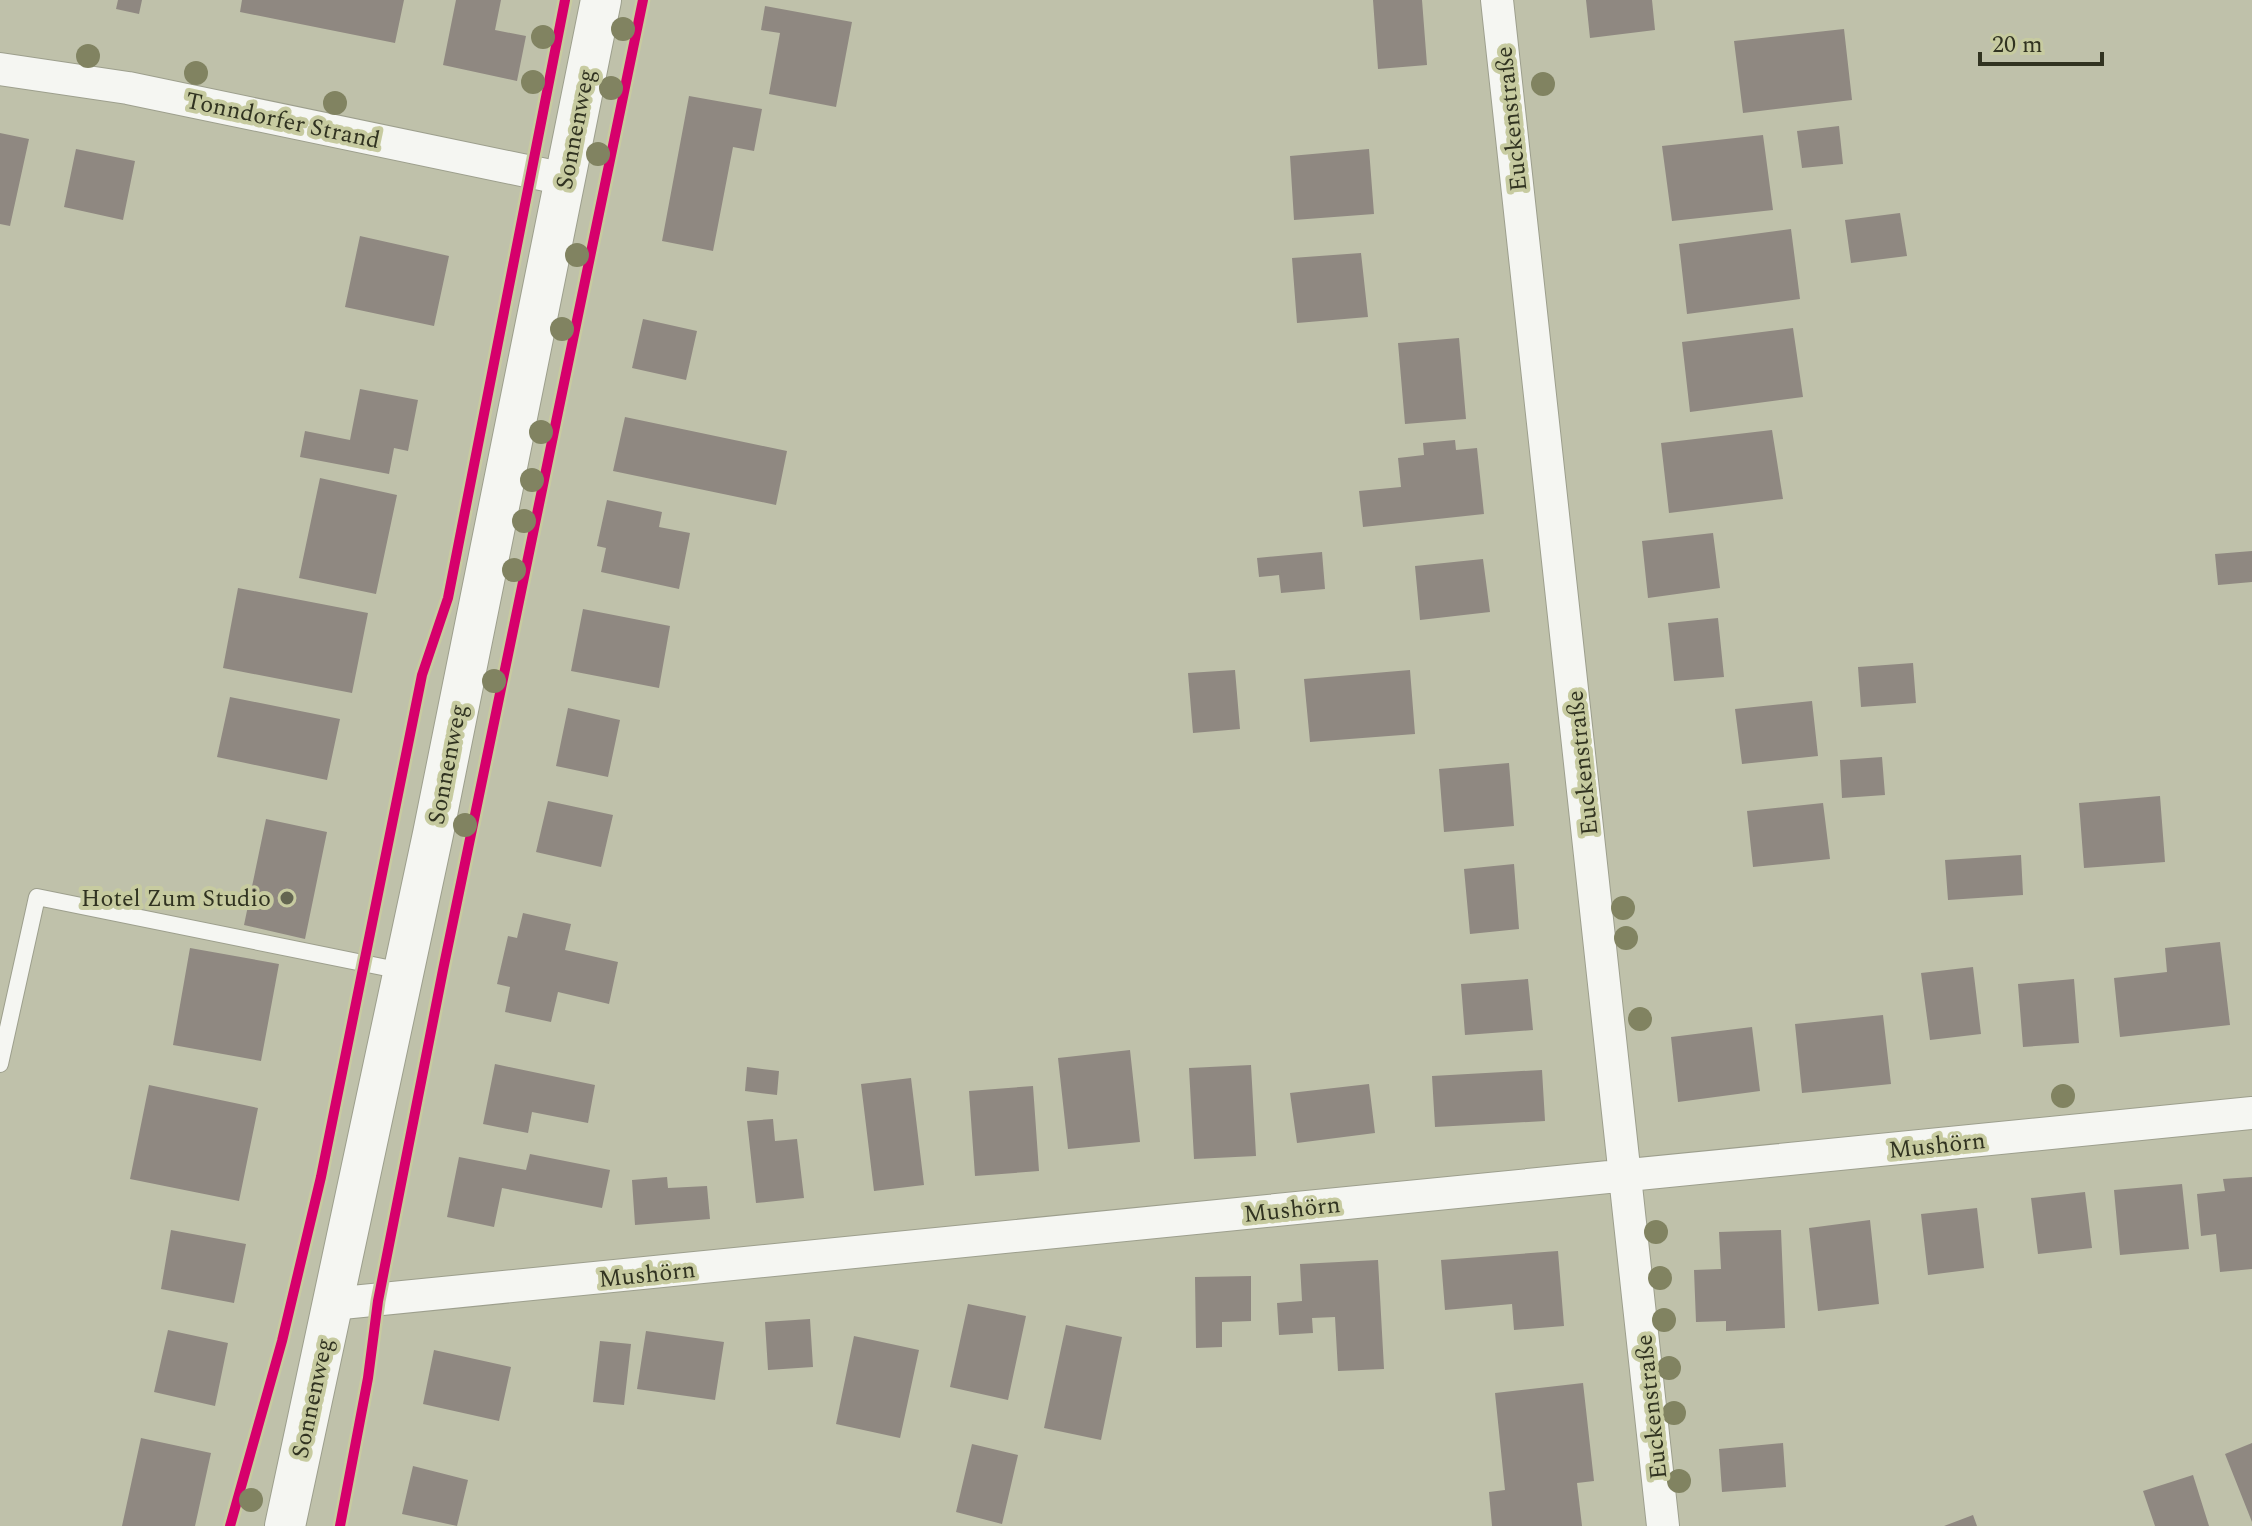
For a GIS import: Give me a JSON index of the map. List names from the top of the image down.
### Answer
{
  "streets": {
    "street": [
      "Euckenstraße",
      "Tonndorfer Strand",
      "Sonnenweg",
      "Mushörn"
    ]
  },
  "crossings": [
    ["Euckenstraße", "Mushörn"],
    ["Tonndorfer Strand", "Sonnenweg"],
    ["Sonnenweg", "Mushörn"]
  ],
  "places": ["Hotel Zum Studio"],
  "scale_bar": "20 m"
}
